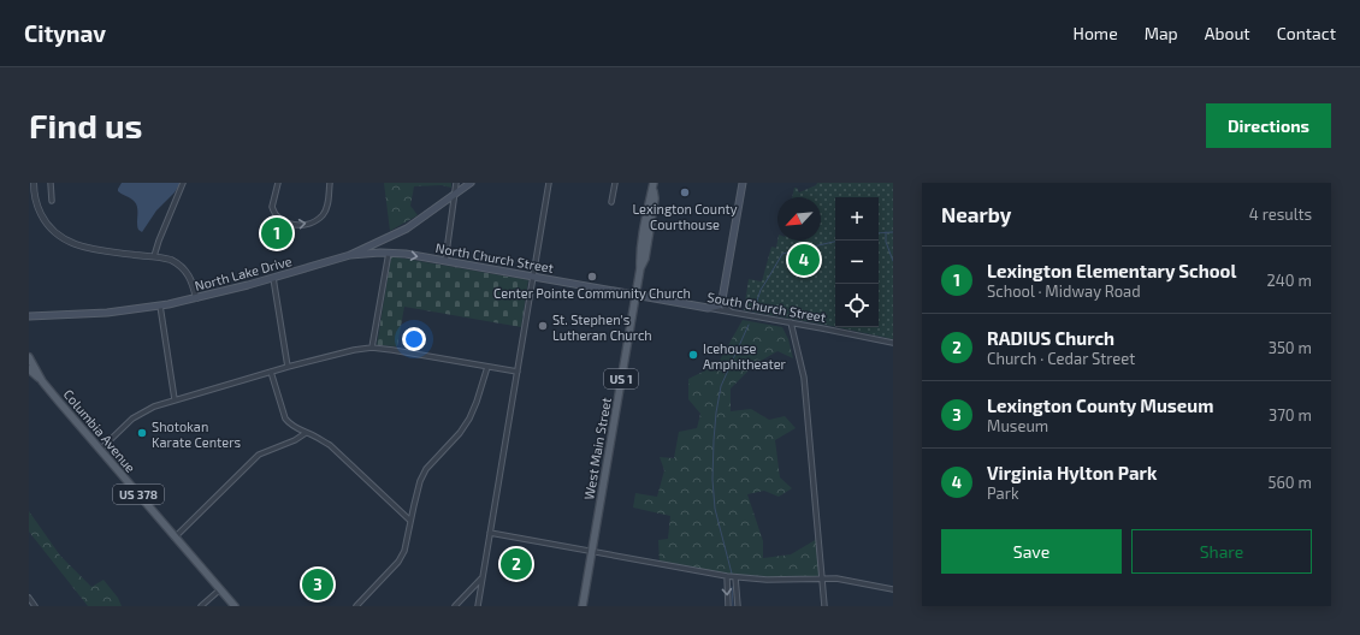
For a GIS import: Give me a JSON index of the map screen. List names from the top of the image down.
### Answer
{
  "streets": {
    "main road": [
      "North Church Street",
      "North Lake Drive",
      "South Church Street",
      "US 1",
      "Columbia Avenue",
      "West Main Street",
      "US 378"
    ]
  },
  "crossings": [
    ["North Church Street", "North Lake Drive"],
    ["North Church Street", "South Church Street"],
    ["North Church Street", "US 1"],
    ["North Church Street", "West Main Street"],
    ["South Church Street", "US 1"],
    ["South Church Street", "West Main Street"],
    ["US 1", "West Main Street"]
  ],
  "places": [
    "Lexington County Courthouse",
    "Center Pointe Community Church",
    "St. Stephen's Lutheran Church",
    "Icehouse Amphitheater",
    "Shotokan Karate Centers"
  ],
  "north": "bottom left",
  "page": {
    "header": "Citynav",
    "nav": [
      "Home",
      "Map",
      "About",
      "Contact"
    ],
    "buttons": [
      "Directions",
      ["Save", "Share"]
    ],
    "title": "Find us",
    "heading": ["Nearby", "4 results"],
    "map_buttons": ["+", "−"],
    "pins": [
      "1",
      "4",
      "2",
      "3"
    ],
    "list": [
      {
        "mark": "1",
        "name": "Lexington Elementary School",
        "note": "School · Midway Road",
        "value": "240 m"
      },
      {
        "mark": "2",
        "name": "RADIUS Church",
        "note": "Church · Cedar Street",
        "value": "350 m"
      },
      {
        "mark": "3",
        "name": "Lexington County Museum",
        "note": "Museum",
        "value": "370 m"
      },
      {
        "mark": "4",
        "name": "Virginia Hylton Park",
        "note": "Park",
        "value": "560 m"
      }
    ]
  }
}
